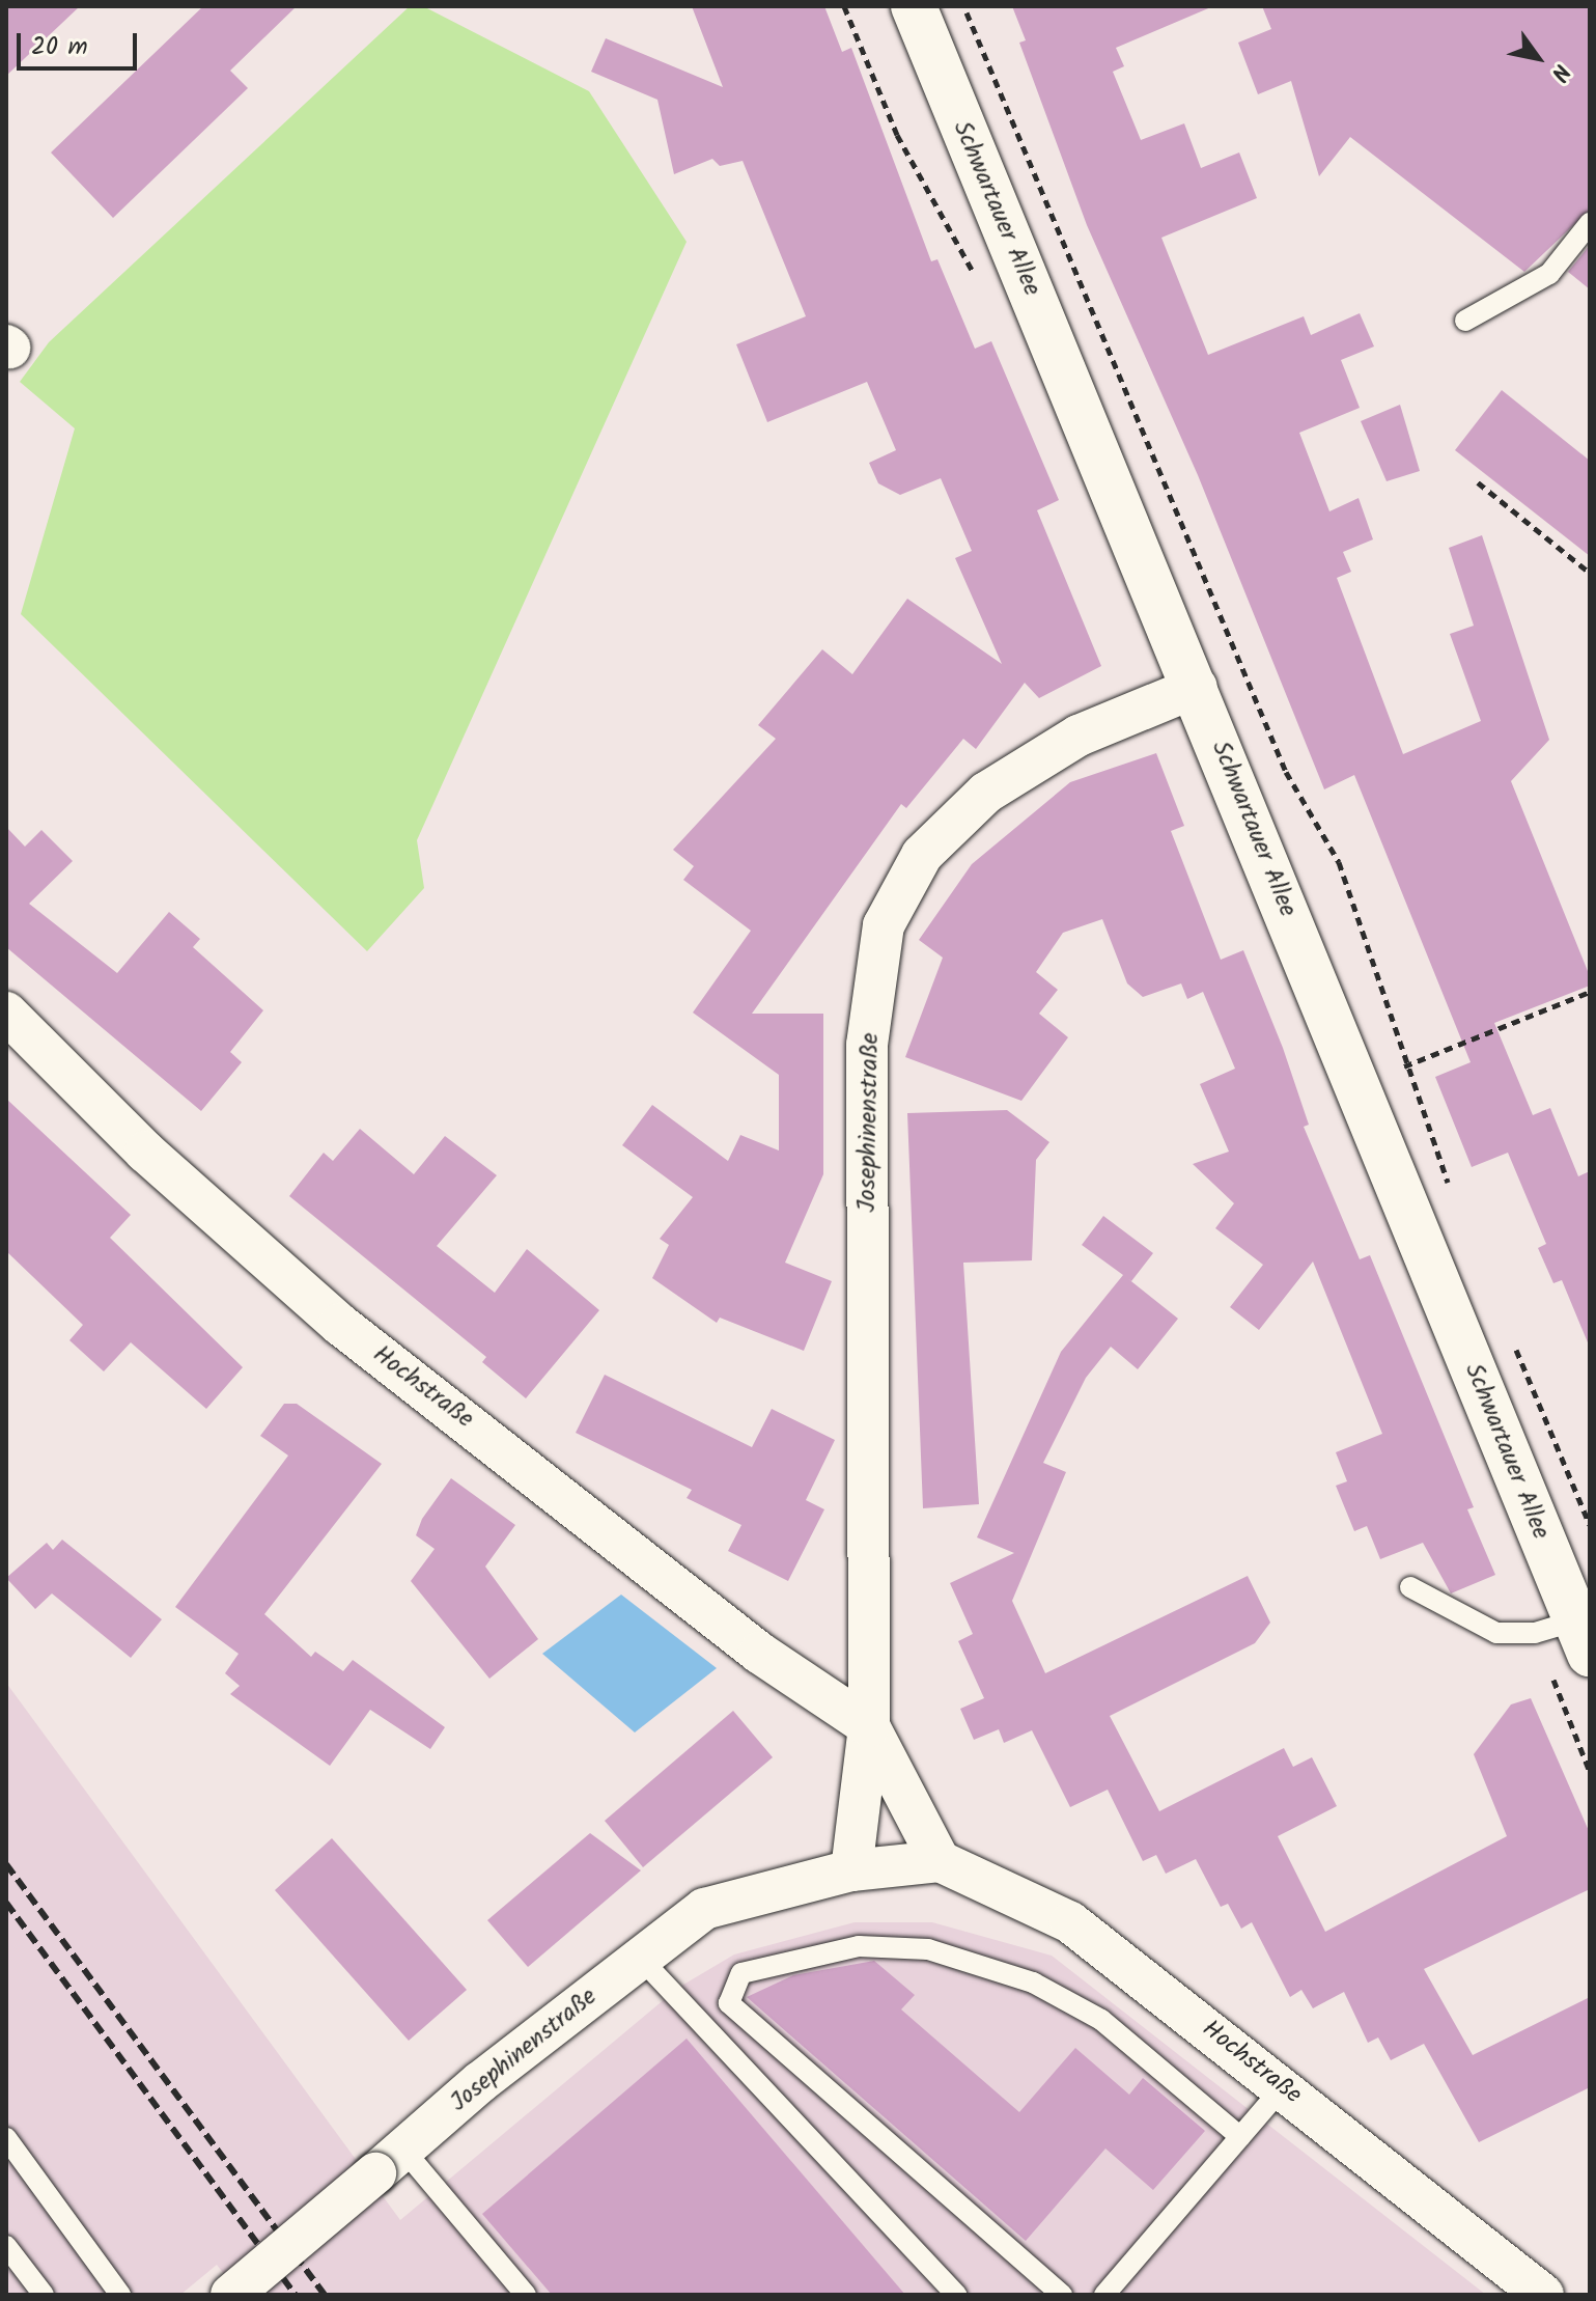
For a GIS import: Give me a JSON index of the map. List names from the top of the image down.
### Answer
{
  "streets": {
    "main road": ["Schwartauer Allee"],
    "street": ["Josephinenstraße", "Hochstraße"]
  },
  "crossings": [
    ["Schwartauer Allee", "Josephinenstraße"],
    ["Josephinenstraße", "Hochstraße"]
  ],
  "scale_bar": "20 m",
  "north": "bottom right"
}
